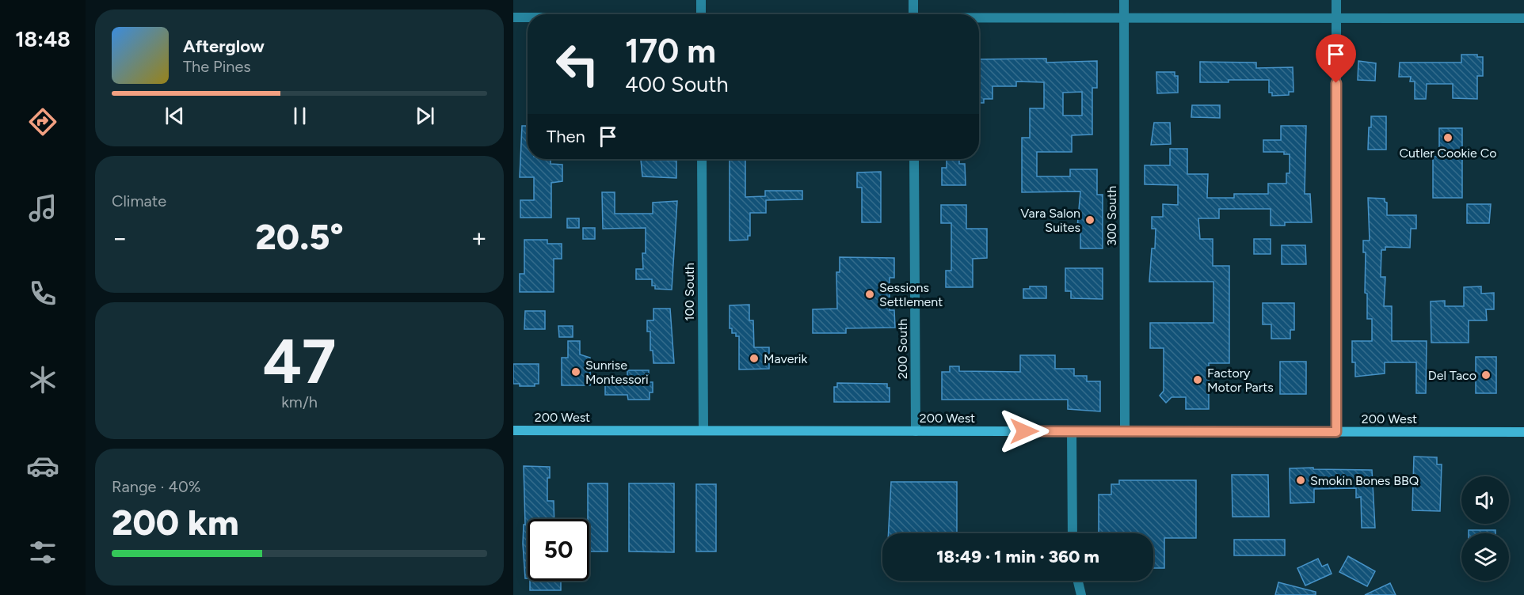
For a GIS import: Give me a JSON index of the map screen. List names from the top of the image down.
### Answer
{
  "streets": {
    "main road": ["200 West"],
    "street": ["300 South", "100 South", "200 South"]
  },
  "crossings": [
    ["300 South", "200 West"],
    ["100 South", "200 West"],
    ["200 South", "200 West"]
  ],
  "places": [
    "Cutler Cookie Co",
    "Vara Salon Suites",
    "Sessions Settlement",
    "Maverik",
    "Sunrise Montessori",
    "Del Taco",
    "Factory Motor Parts",
    "Smokin Bones BBQ"
  ],
  "page": {
    "tabs": "18:48",
    "turn": ["170 m", "400 South"],
    "song": ["Afterglow", "The Pines"],
    "then": "Then",
    "tile": [
      "Climate",
      ["47", "km/h"],
      ["Range · 40%", "200 km"]
    ],
    "heat": ["−", "20.5°", "+"],
    "limit": "50",
    "trip": "18:49 · 1 min · 360 m"
  }
}
